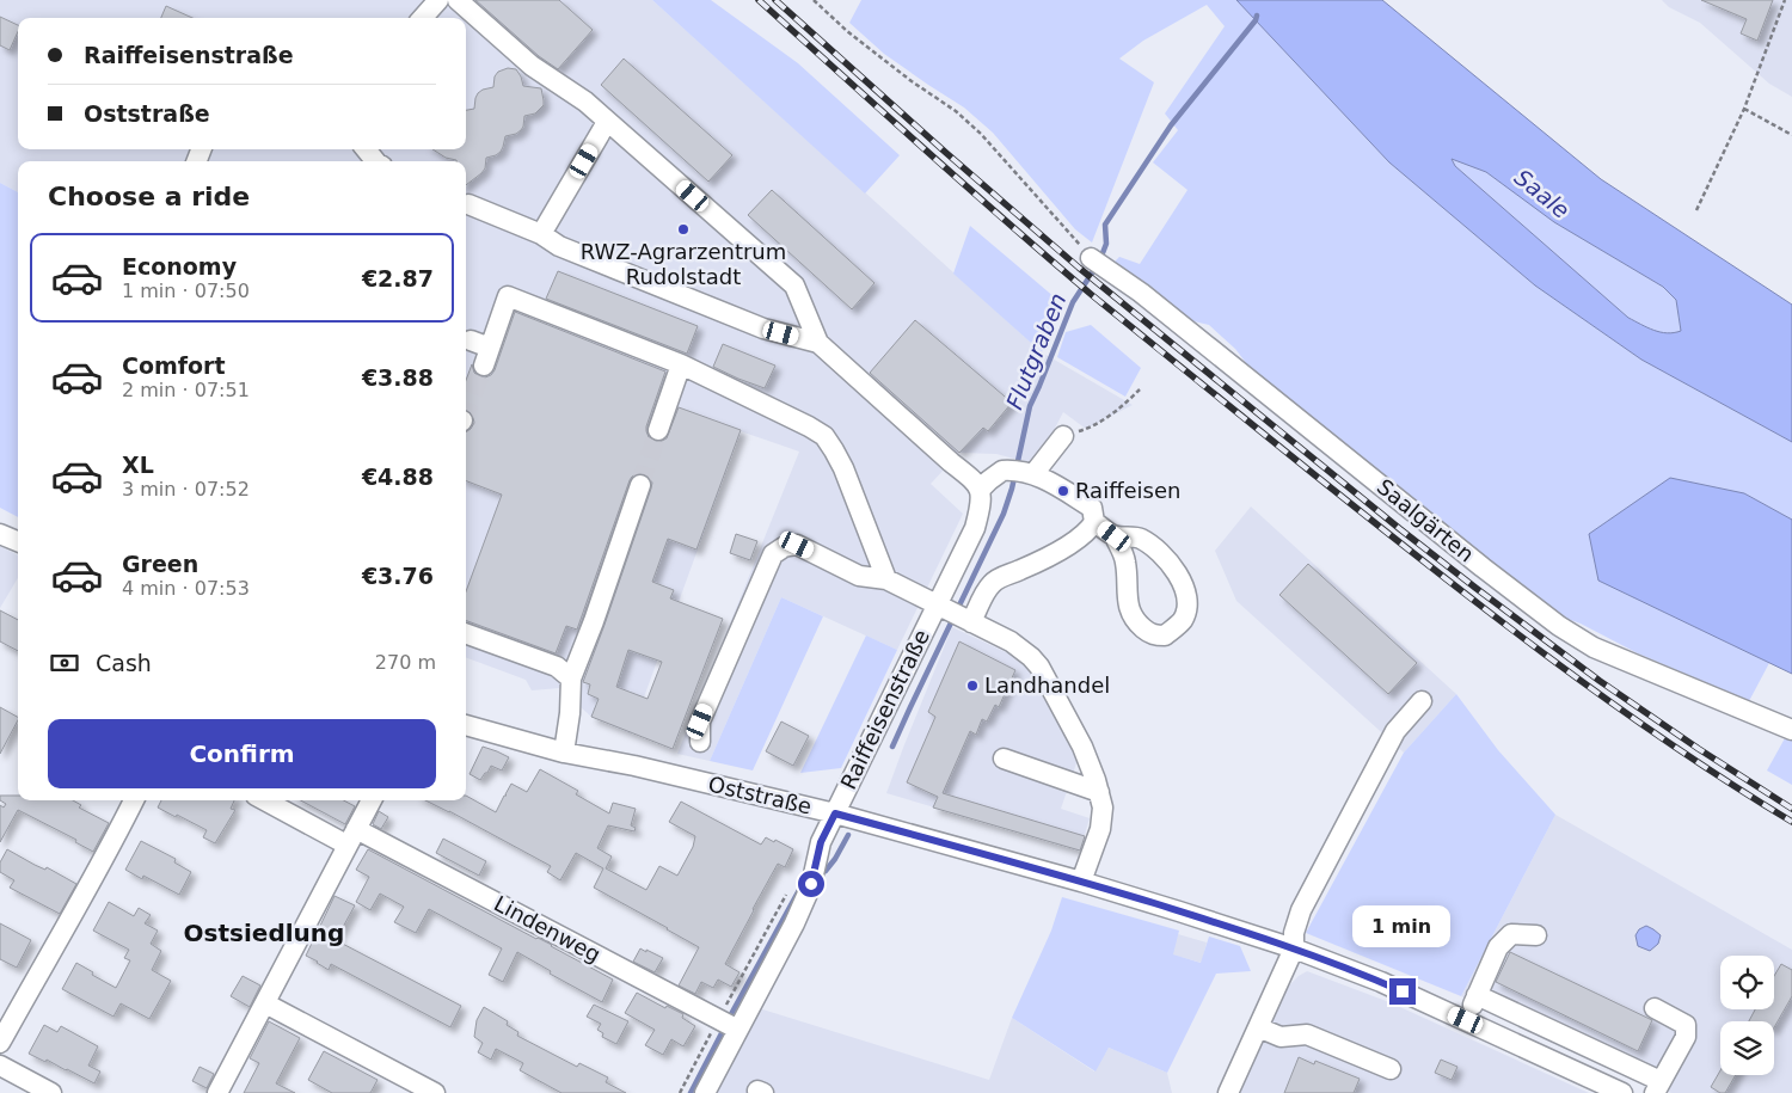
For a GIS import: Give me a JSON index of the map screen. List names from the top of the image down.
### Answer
{
  "streets": {
    "street": [
      "Saalgärten",
      "Raiffeisenstraße",
      "Oststraße",
      "Lindenweg"
    ]
  },
  "crossings": [
    ["Raiffeisenstraße", "Oststraße"],
    ["Raiffeisenstraße", "Lindenweg"]
  ],
  "districts": ["Ostsiedlung"],
  "water": ["Saale", "Flutgraben"],
  "places": ["RWZ-Agrarzentrum Rudolstadt", "Raiffeisen", "Landhandel"],
  "page": {
    "banner": ["Raiffeisenstraße", "Oststraße"],
    "heading": "Choose a ride",
    "list": [
      {
        "name": "Economy",
        "note": "1 min · 07:50",
        "value": "€2.87"
      },
      {
        "name": "Comfort",
        "note": "2 min · 07:51",
        "value": "€3.88"
      },
      {
        "name": "XL",
        "note": "3 min · 07:52",
        "value": "€4.88"
      },
      {
        "name": "Green",
        "note": "4 min · 07:53",
        "value": "€3.76"
      }
    ],
    "pay": ["Cash", "270 m"],
    "buttons": "Confirm",
    "bubble": "1 min"
  }
}
